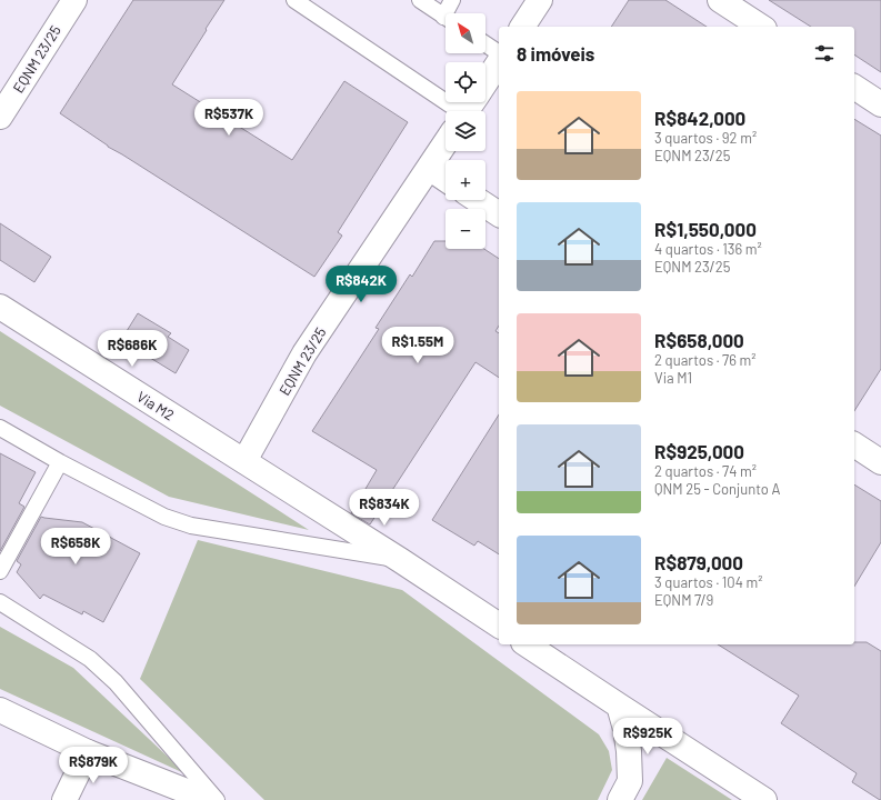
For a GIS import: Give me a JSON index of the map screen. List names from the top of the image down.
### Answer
{
  "streets": {
    "main road": ["EQNM 23/25", "Via M2"]
  },
  "crossings": [
    ["EQNM 23/25", "Via M2"]
  ],
  "north": "top left",
  "page": {
    "map_buttons": ["+", "−"],
    "heading": "8 imóveis",
    "list": [
      {
        "name": "R$842,000",
        "note": "3 quartos · 92 m² · EQNM 23/25"
      },
      {
        "name": "R$1,550,000",
        "note": "4 quartos · 136 m² · EQNM 23/25"
      },
      {
        "name": "R$658,000",
        "note": "2 quartos · 76 m² · Via M1"
      },
      {
        "name": "R$925,000",
        "note": "2 quartos · 74 m² · QNM 25 - Conjunto A"
      },
      {
        "name": "R$879,000",
        "note": "3 quartos · 104 m² · EQNM 7/9"
      }
    ],
    "price": [
      "R$537K",
      "R$842K",
      "R$1.55M",
      "R$686K",
      "R$834K",
      "R$658K",
      "R$925K",
      "R$879K"
    ]
  }
}
